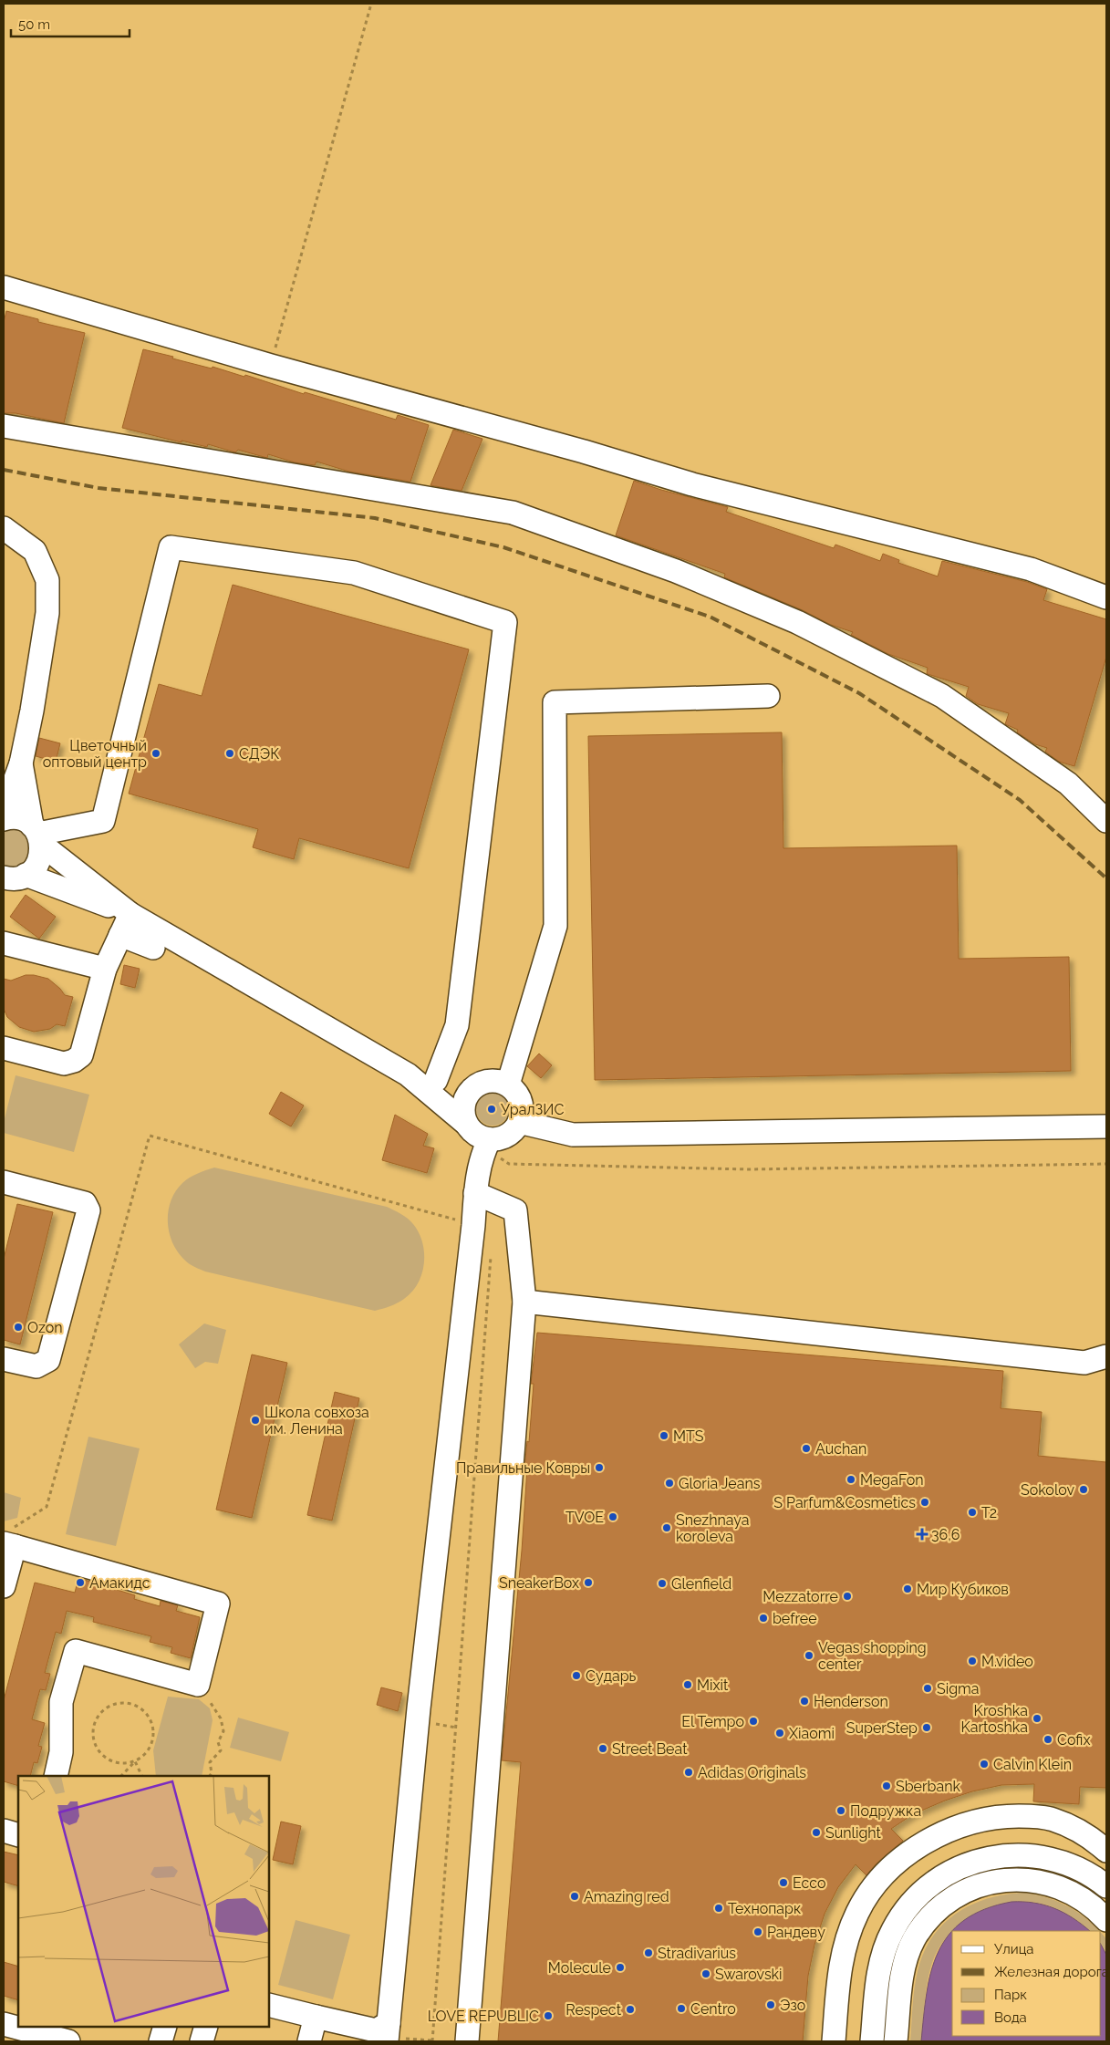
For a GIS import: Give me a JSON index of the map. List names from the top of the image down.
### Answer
{
  "places": {
    "other": [
      "Цветочный оптовый центр",
      "СДЭК",
      "УралЗИС",
      "Ozon",
      "Школа совхоза им. Ленина",
      "MTS",
      "Auchan",
      "Правильные Ковры",
      "MegaFon",
      "Gloria Jeans",
      "Sokolov",
      "S Parfum&Cosmetics",
      "T2",
      "TVOE",
      "Snezhnaya koroleva",
      "Амакидс",
      "SneakerBox",
      "Glenfield",
      "Мир Кубиков",
      "Mezzatorre",
      "befree",
      "Vegas shopping center",
      "M.video",
      "Сударь",
      "Mixit",
      "Sigma",
      "Henderson",
      "Kroshka Kartoshka",
      "El Tempo",
      "SuperStep",
      "Xiaomi",
      "Cofix",
      "Street Beat",
      "Calvin Klein",
      "Adidas Originals",
      "Sberbank",
      "Подружка",
      "Sunlight",
      "Ecco",
      "Amazing red",
      "Технопарк",
      "Рандеву",
      "Stradivarius",
      "Molecule",
      "Swarovski",
      "Эзо",
      "Centro",
      "Respect",
      "LOVE REPUBLIC"
    ],
    "health": ["36,6"]
  },
  "legend": [
    "Улица",
    "Железная дорога",
    "Парк",
    "Вода"
  ],
  "scale_bar": "50 m"
}
